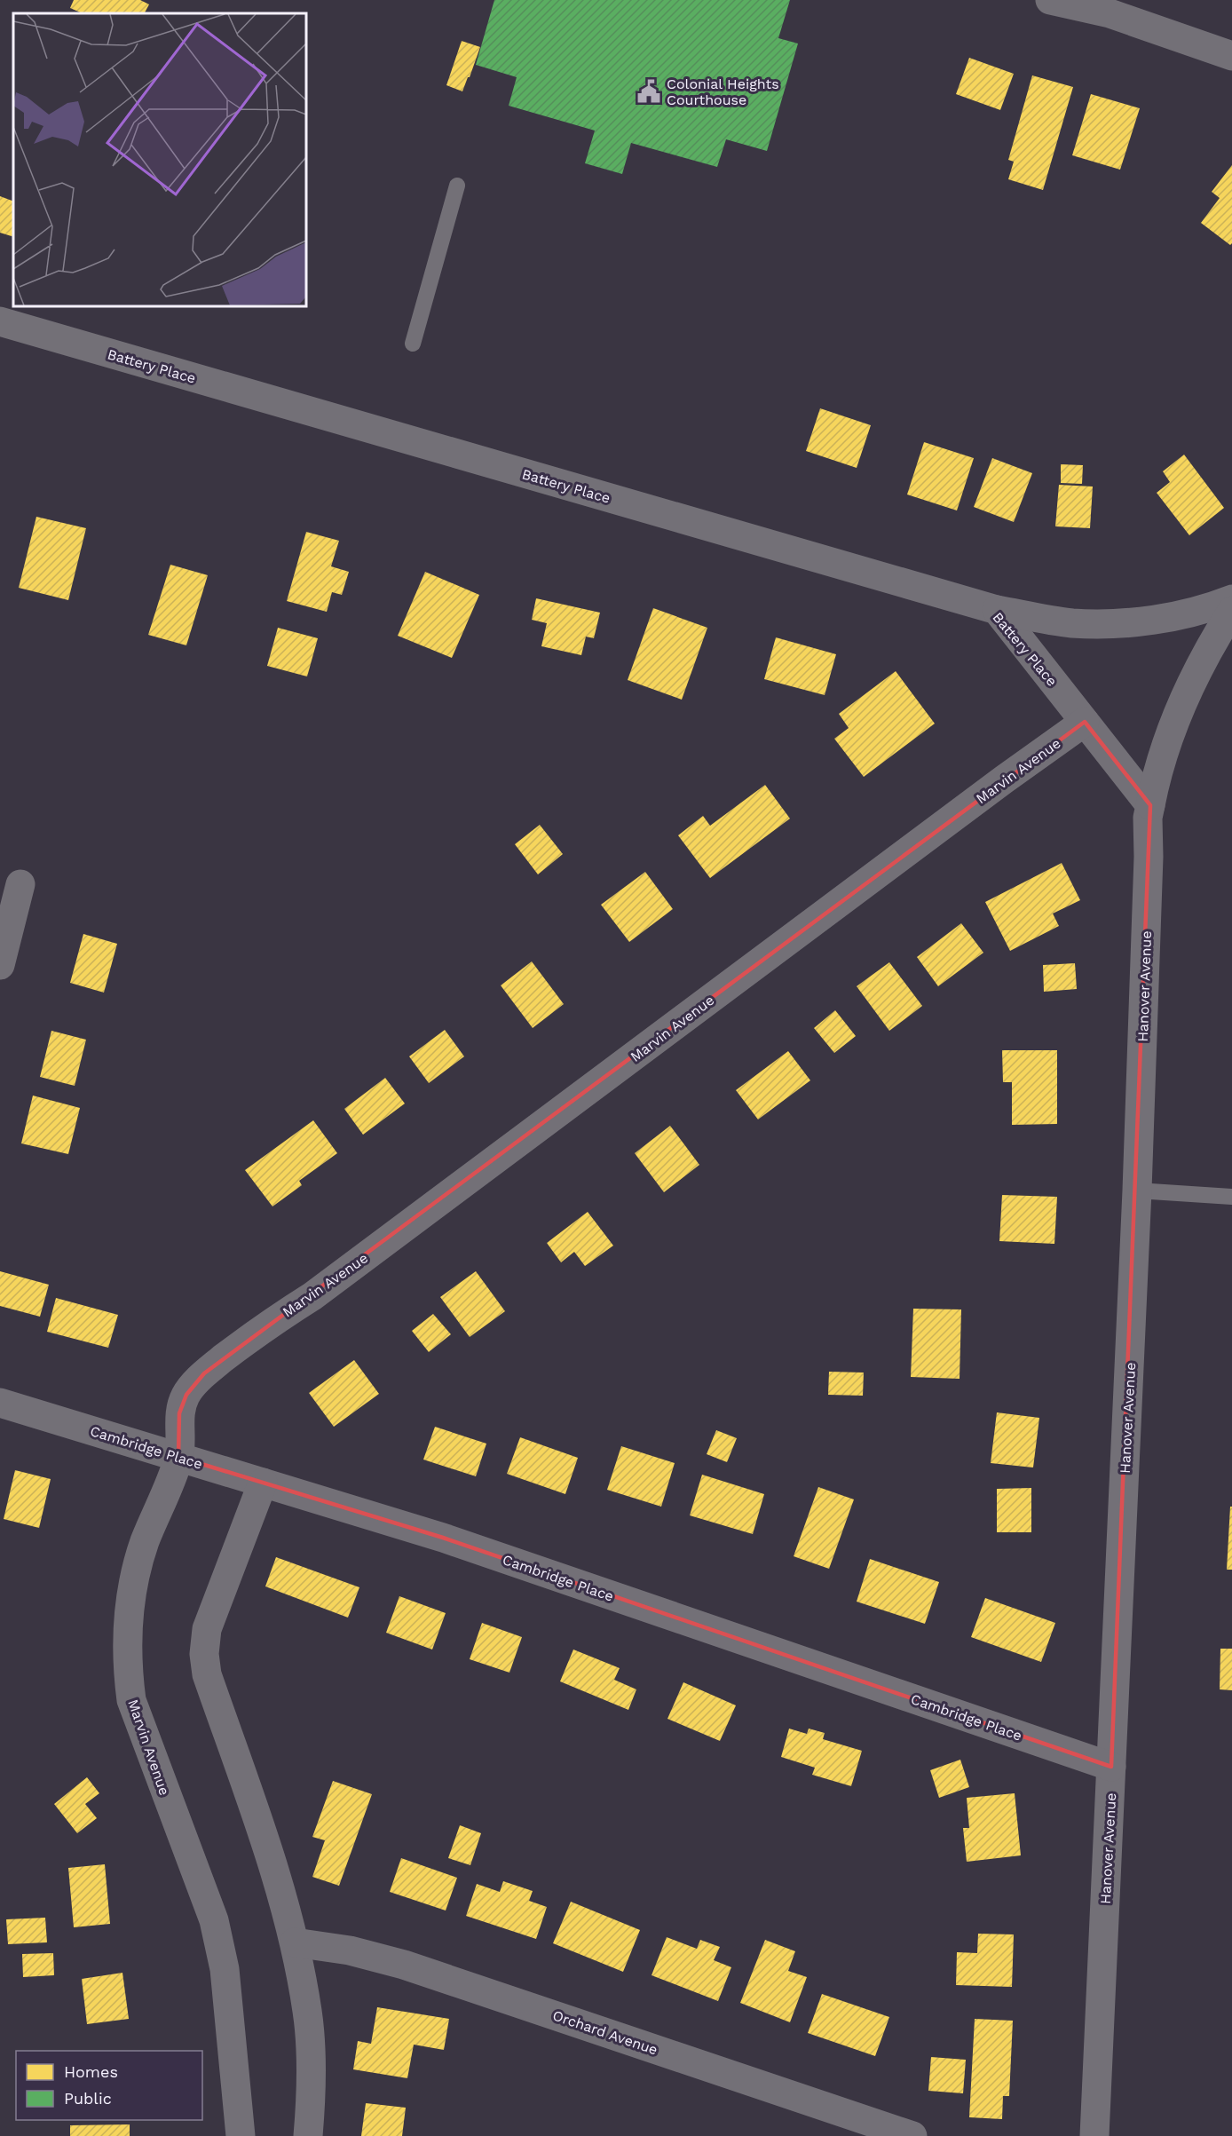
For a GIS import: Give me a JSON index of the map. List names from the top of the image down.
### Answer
{
  "streets": {
    "street": [
      "Battery Place",
      "Marvin Avenue",
      "Hanover Avenue",
      "Cambridge Place",
      "Orchard Avenue"
    ]
  },
  "crossings": [
    ["Battery Place", "Marvin Avenue"],
    ["Marvin Avenue", "Cambridge Place"],
    ["Hanover Avenue", "Cambridge Place"]
  ],
  "places": {
    "public building": ["Colonial Heights Courthouse"]
  },
  "legend": ["Homes", "Public"]
}
